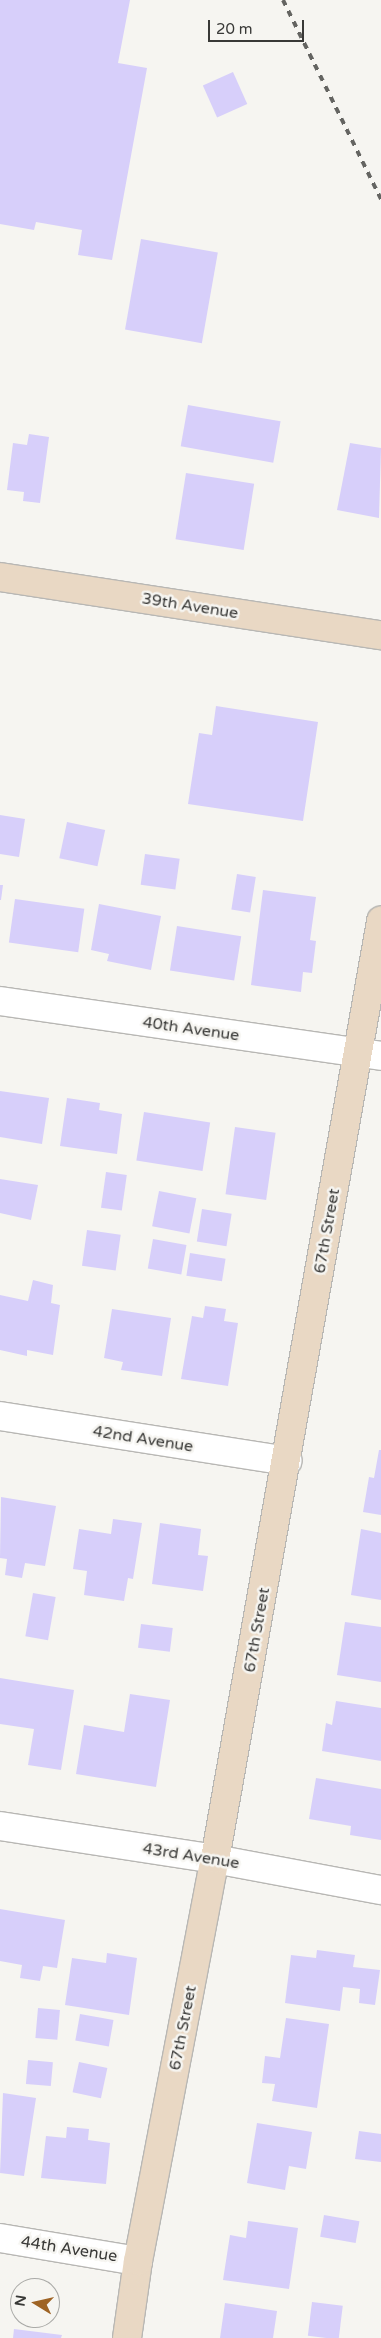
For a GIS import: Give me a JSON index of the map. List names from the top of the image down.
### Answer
{
  "streets": {
    "street": [
      "39th Avenue",
      "40th Avenue",
      "67th Street",
      "42nd Avenue",
      "43rd Avenue",
      "44th Avenue"
    ]
  },
  "crossings": [
    ["40th Avenue", "67th Street"],
    ["67th Street", "42nd Avenue"],
    ["67th Street", "43rd Avenue"],
    ["67th Street", "44th Avenue"]
  ],
  "scale_bar": "20 m",
  "north": "left"
}
